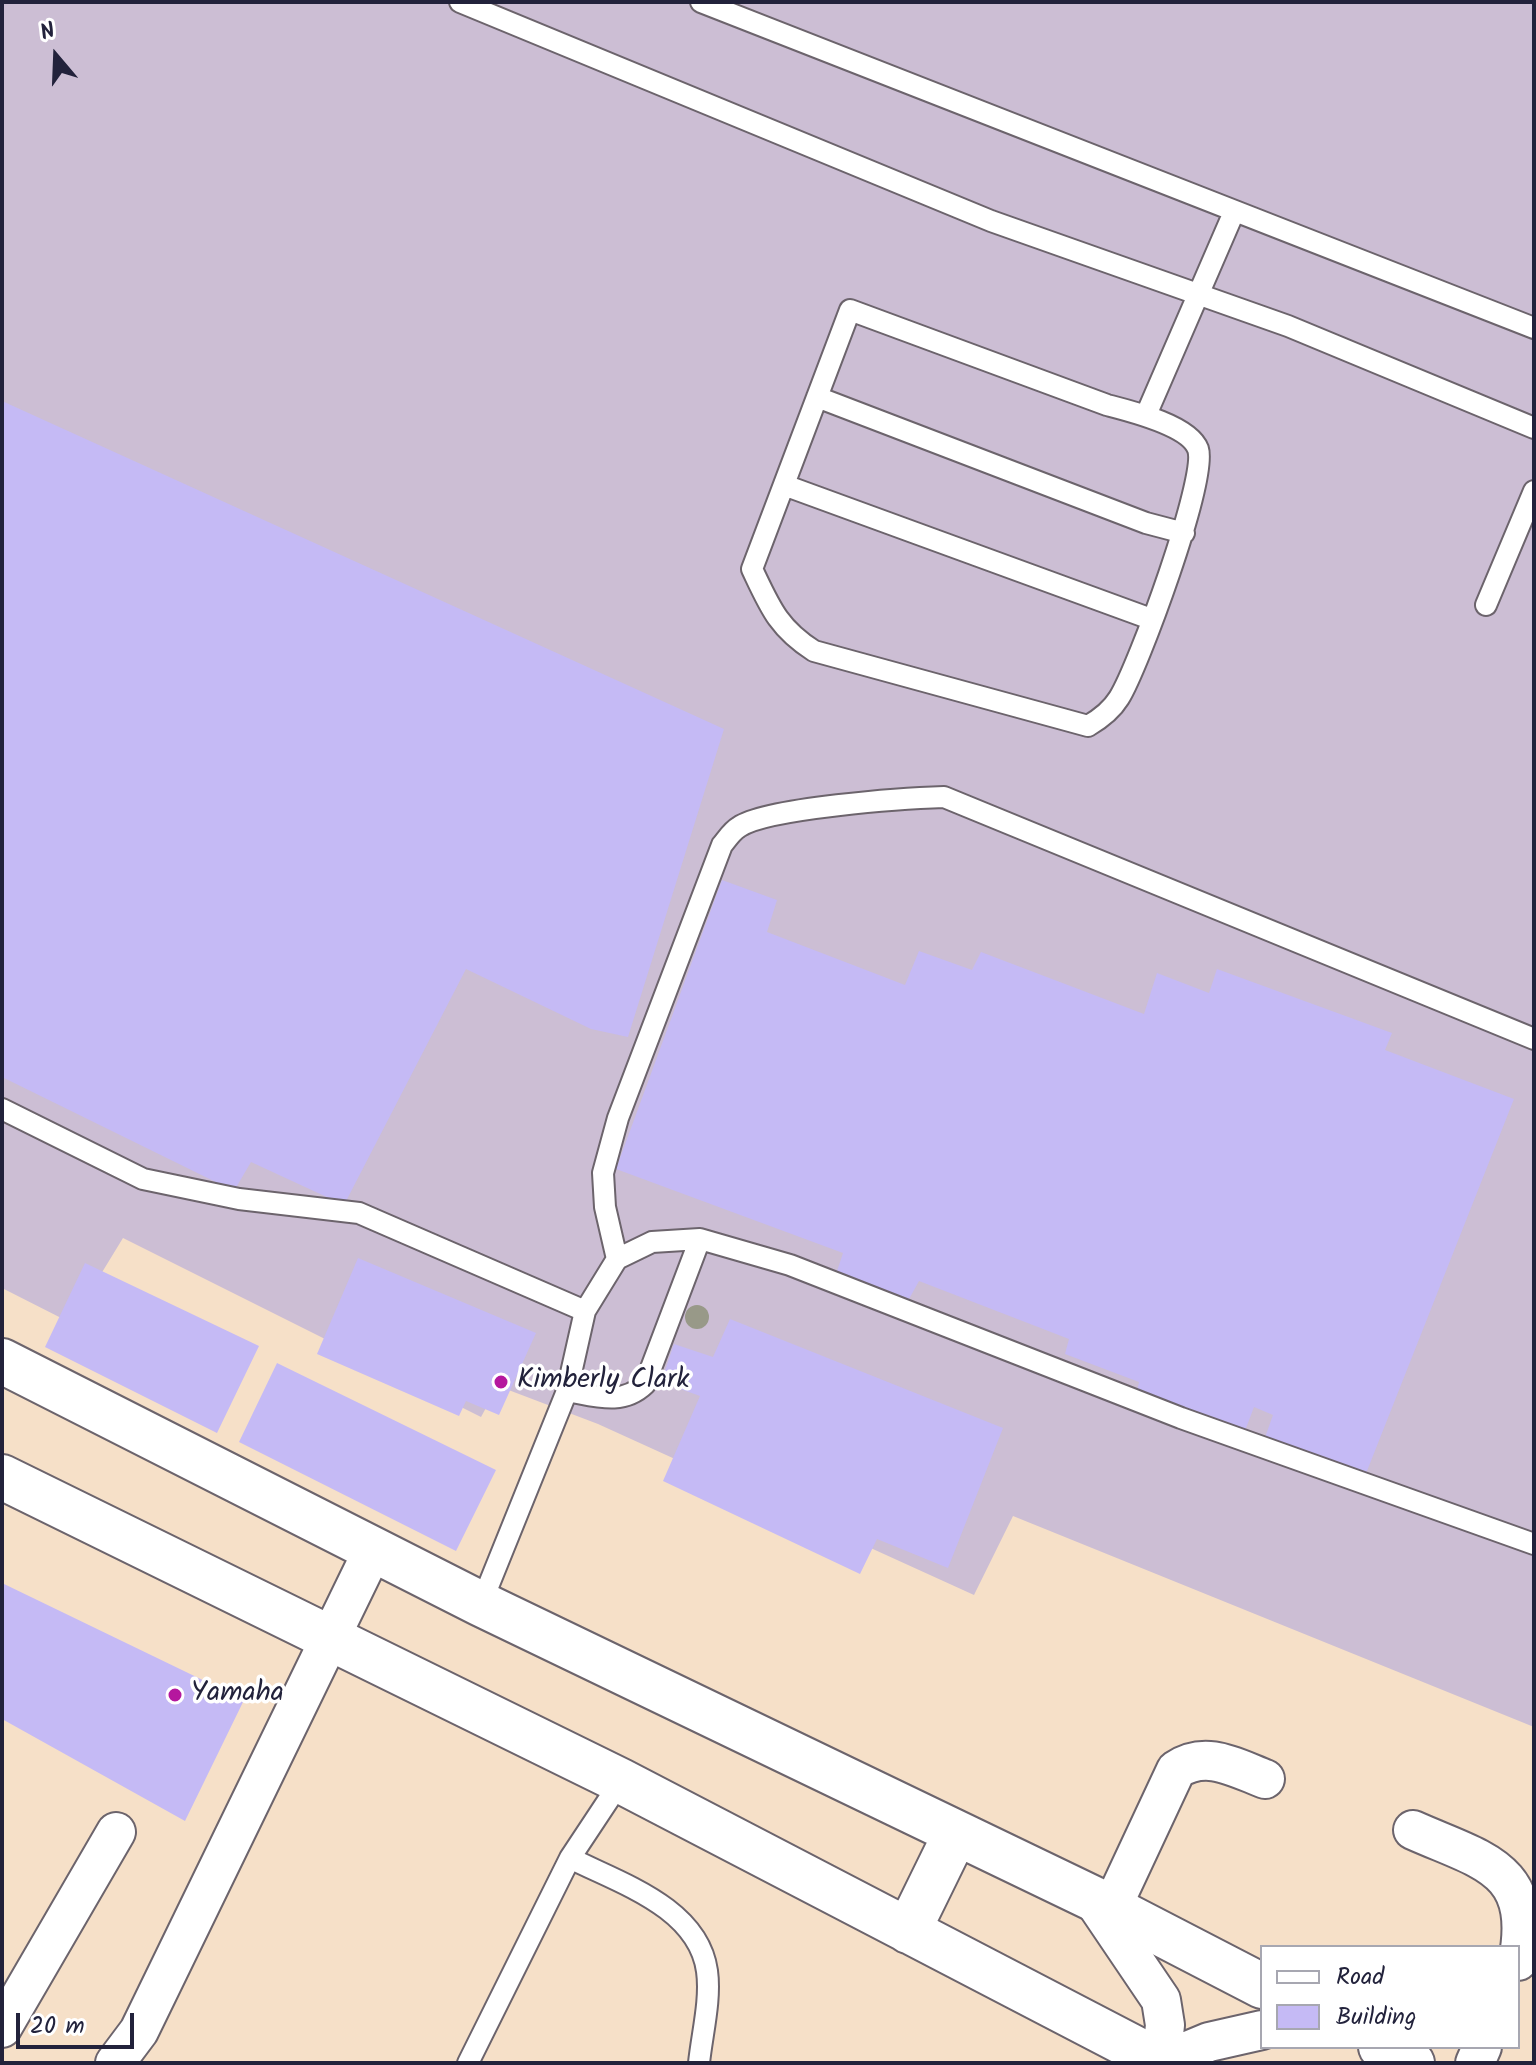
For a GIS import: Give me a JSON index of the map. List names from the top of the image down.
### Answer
{
  "places": ["Kimberly Clark", "Yamaha"],
  "legend": ["Road", "Building"],
  "scale_bar": "20 m",
  "north": "top"
}
